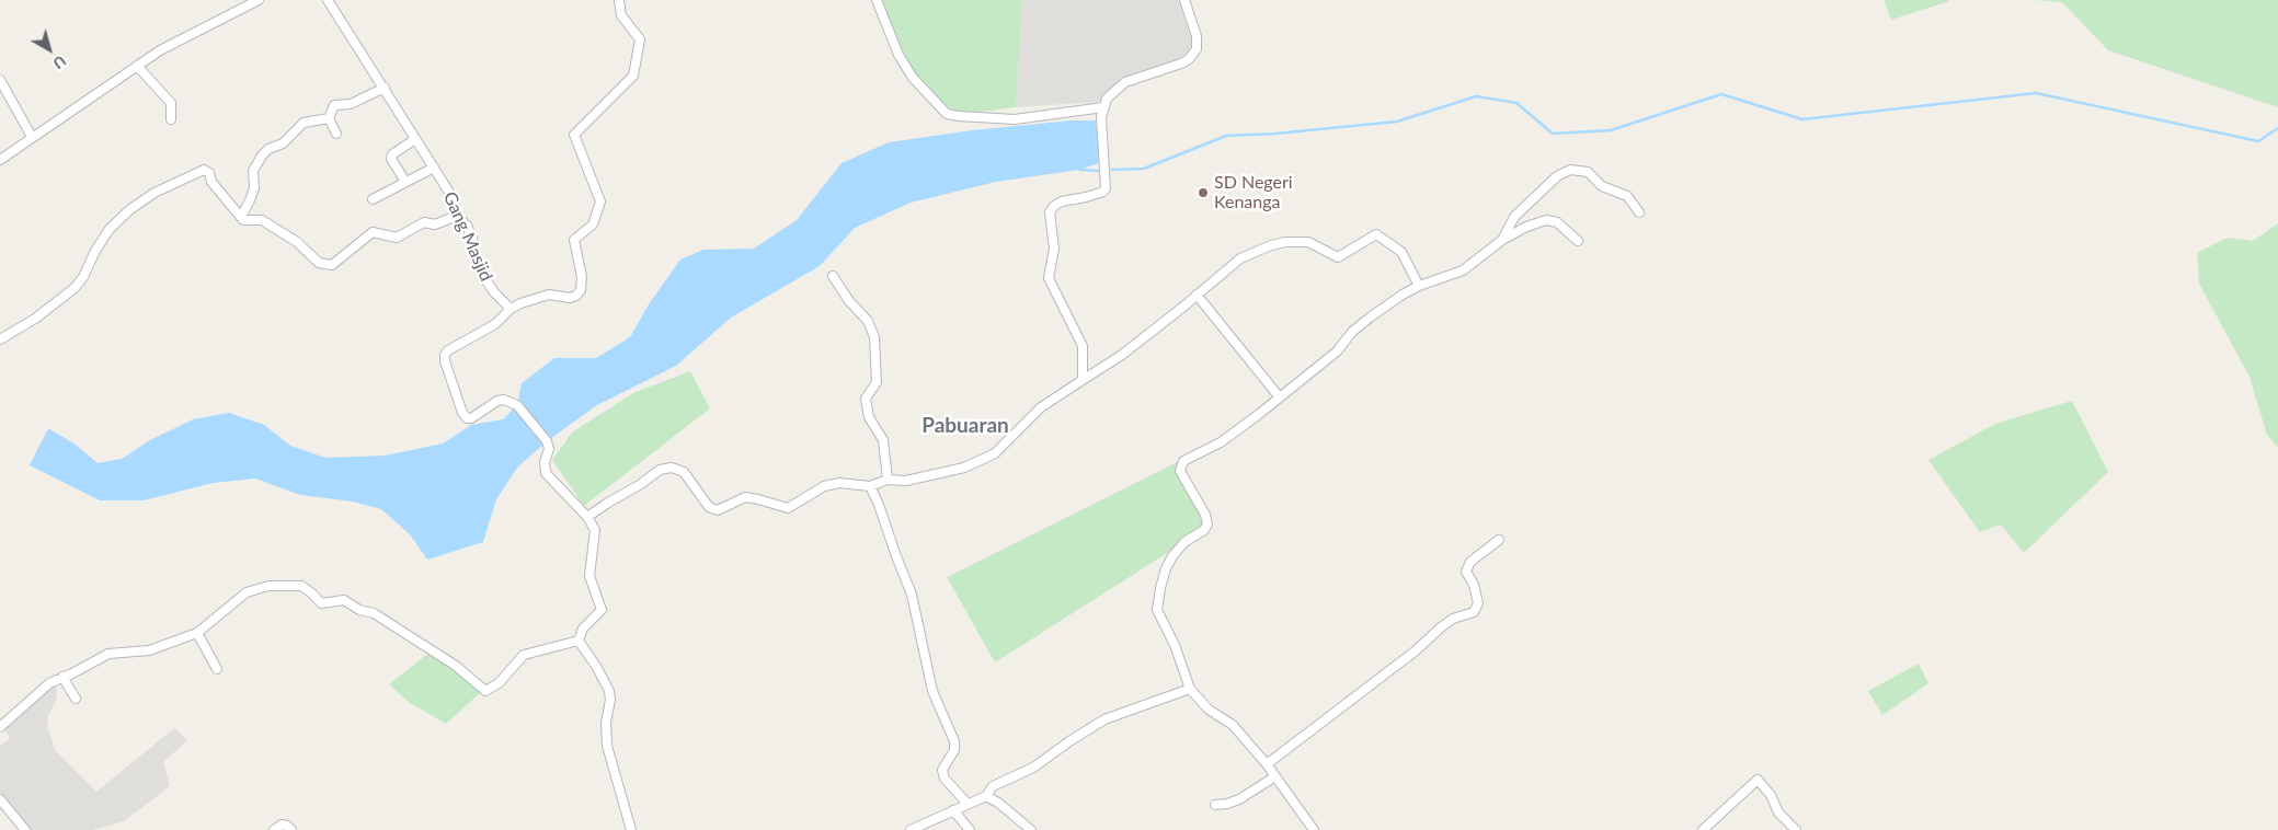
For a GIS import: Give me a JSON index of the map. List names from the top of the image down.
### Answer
{
  "streets": {
    "street": ["Gang Masjid"]
  },
  "districts": ["Pabuaran"],
  "places": ["SD Negeri Kenanga"],
  "north": "bottom right"
}
